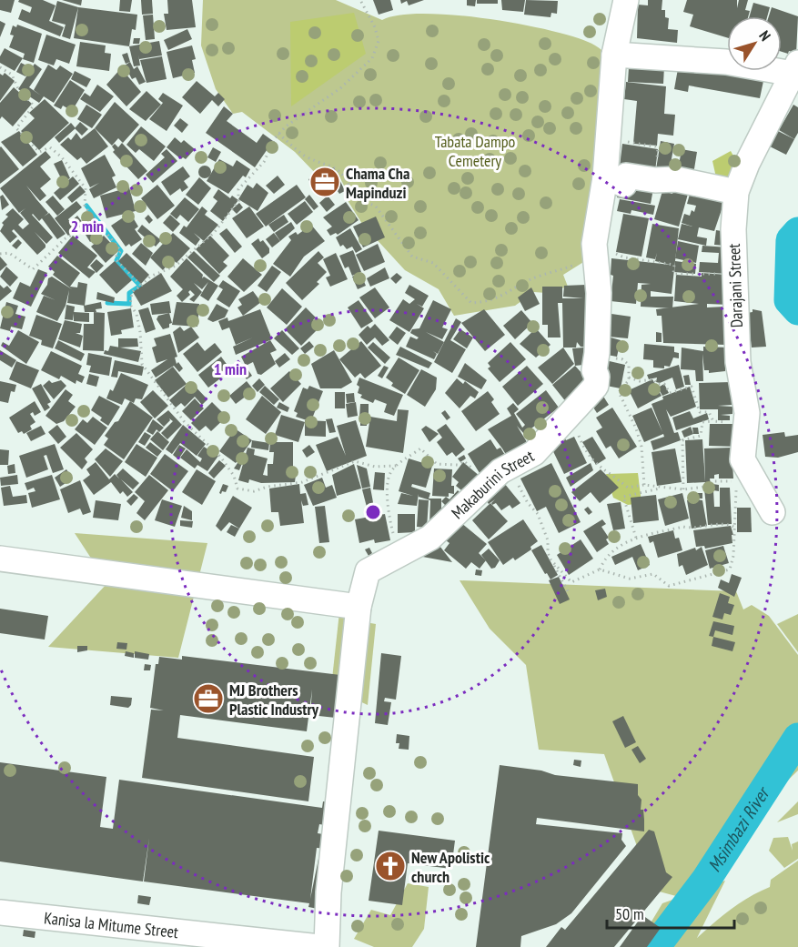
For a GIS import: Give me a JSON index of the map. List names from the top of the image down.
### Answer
{
  "streets": {
    "street": ["Darajani Street", "Makaburini Street", "Kanisa la Mitume Street"]
  },
  "water": ["Msimbazi River"],
  "parks": ["Tabata Dampo Cemetery"],
  "places": {
    "office": ["Chama Cha Mapinduzi", "MJ Brothers Plastic Industry"],
    "church": ["New Apolistic church"]
  },
  "scale_bar": "50 m",
  "north": "top right",
  "rings": ["2 min", "1 min"]
}
